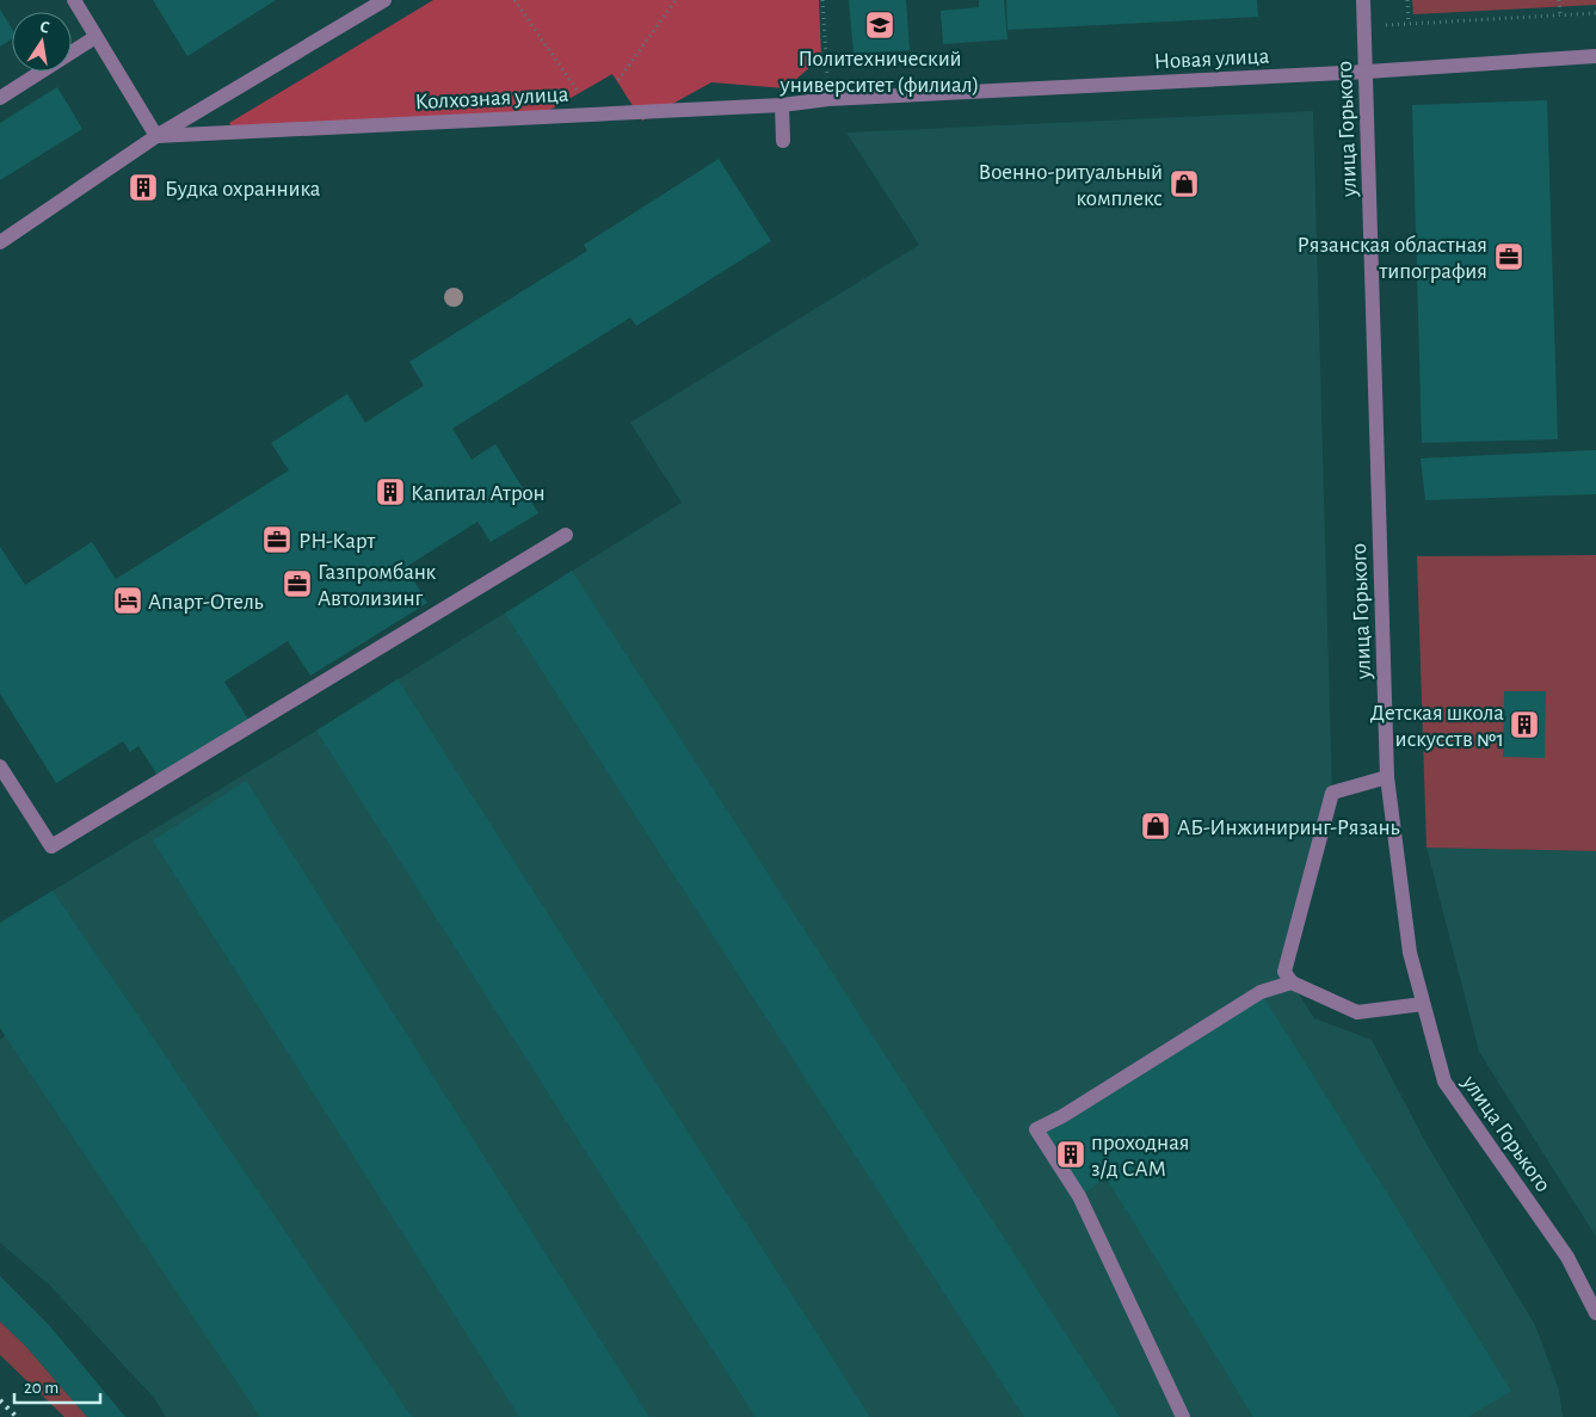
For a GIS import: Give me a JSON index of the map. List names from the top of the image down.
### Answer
{
  "streets": {
    "street": ["Новая улица", "Колхозная улица", "улица Горького"]
  },
  "crossings": [
    ["Новая улица", "Колхозная улица"],
    ["Новая улица", "улица Горького"]
  ],
  "places": {
    "school or university": ["Политехнический университет (филиал)"],
    "shop": ["Военно-ритуальный комплекс", "АБ-Инжиниринг-Рязань"],
    "building": [
      "Будка охранника",
      "Капитал Атрон",
      "Детская школа искусств №1",
      "проходная з/д САМ"
    ],
    "office": ["Рязанская областная типография", "РН-Карт", "Газпромбанк Автолизинг"],
    "hotel": ["Апарт-Отель"]
  },
  "scale_bar": "20 m",
  "north": "top"
}
